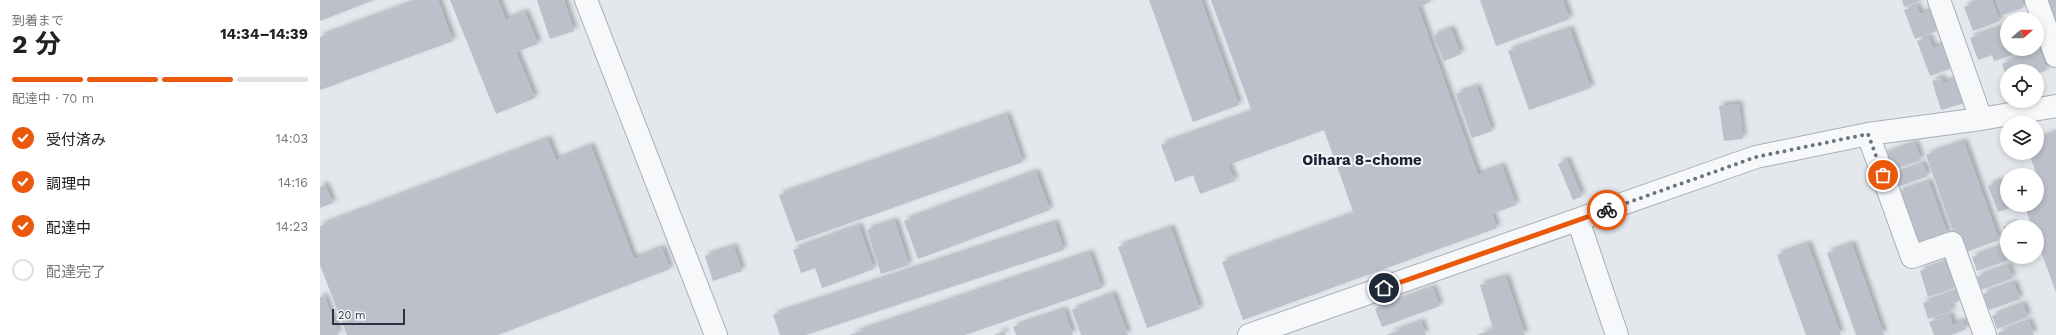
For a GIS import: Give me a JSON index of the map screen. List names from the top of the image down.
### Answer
{
  "districts": ["Oihara 8-chome"],
  "scale_bar": "20 m",
  "north": "right",
  "page": {
    "heading": ["2 分", "到着まで", "14:34–14:39"],
    "map_buttons": ["+", "−"],
    "bar": "配達中 · 70 m",
    "list": [
      ["受付済み", "14:03"],
      ["調理中", "14:16"],
      ["配達中", "14:23"],
      "配達完了"
    ],
    "scale": "20 m"
  }
}
